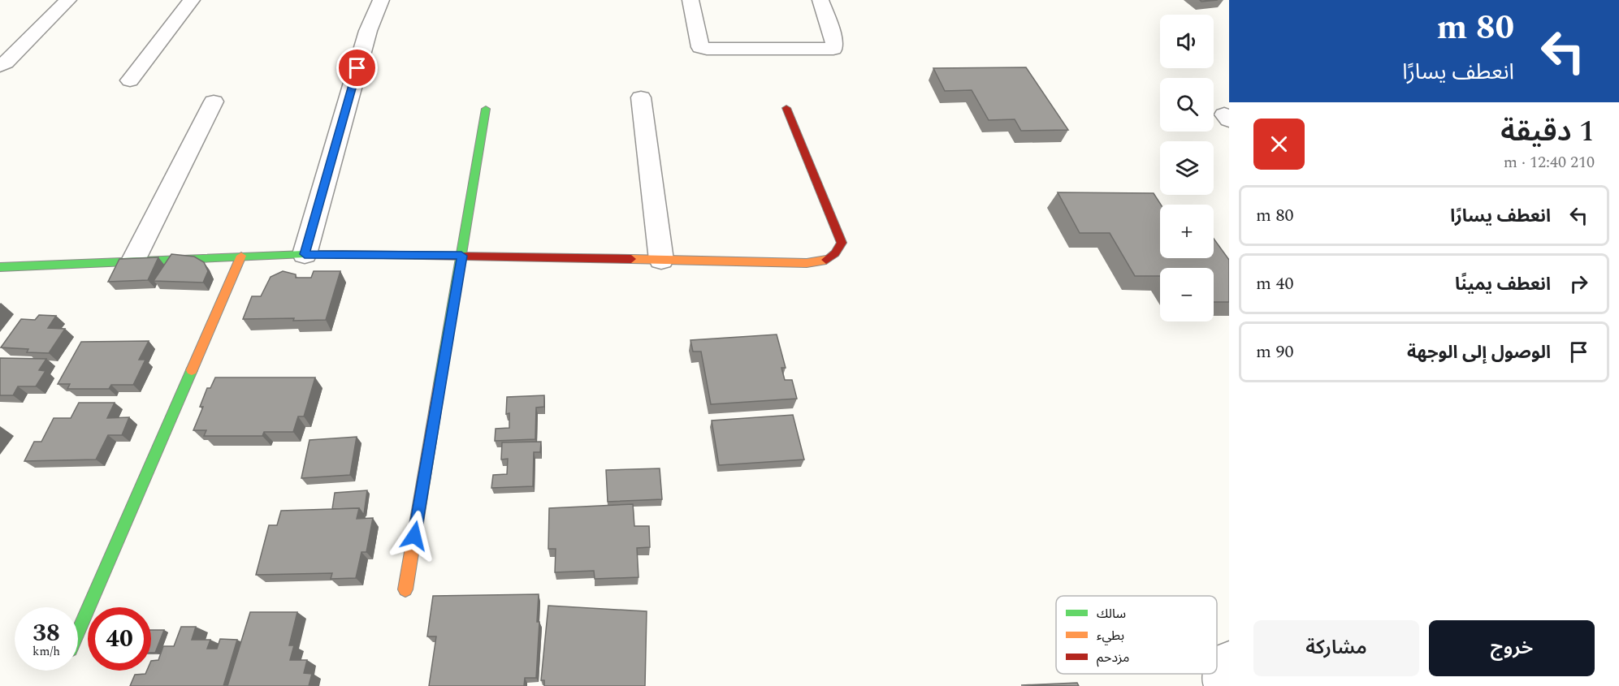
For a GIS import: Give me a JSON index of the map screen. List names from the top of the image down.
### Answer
{
  "legend": ["سالك", "بطيء", "مزدحم"],
  "page": {
    "turn": ["80 m", "انعطف يسارًا"],
    "map_buttons": ["+", "−"],
    "heading": ["1 دقيقة", "210 m · 12:40"],
    "list": [
      {
        "name": "انعطف يسارًا",
        "value": "80 m"
      },
      {
        "name": "انعطف يمينًا",
        "value": "40 m"
      },
      {
        "name": "الوصول إلى الوجهة",
        "value": "90 m"
      }
    ],
    "speed": "38 km/h",
    "limit": "40",
    "buttons": ["خروج", "مشاركة"]
  }
}
